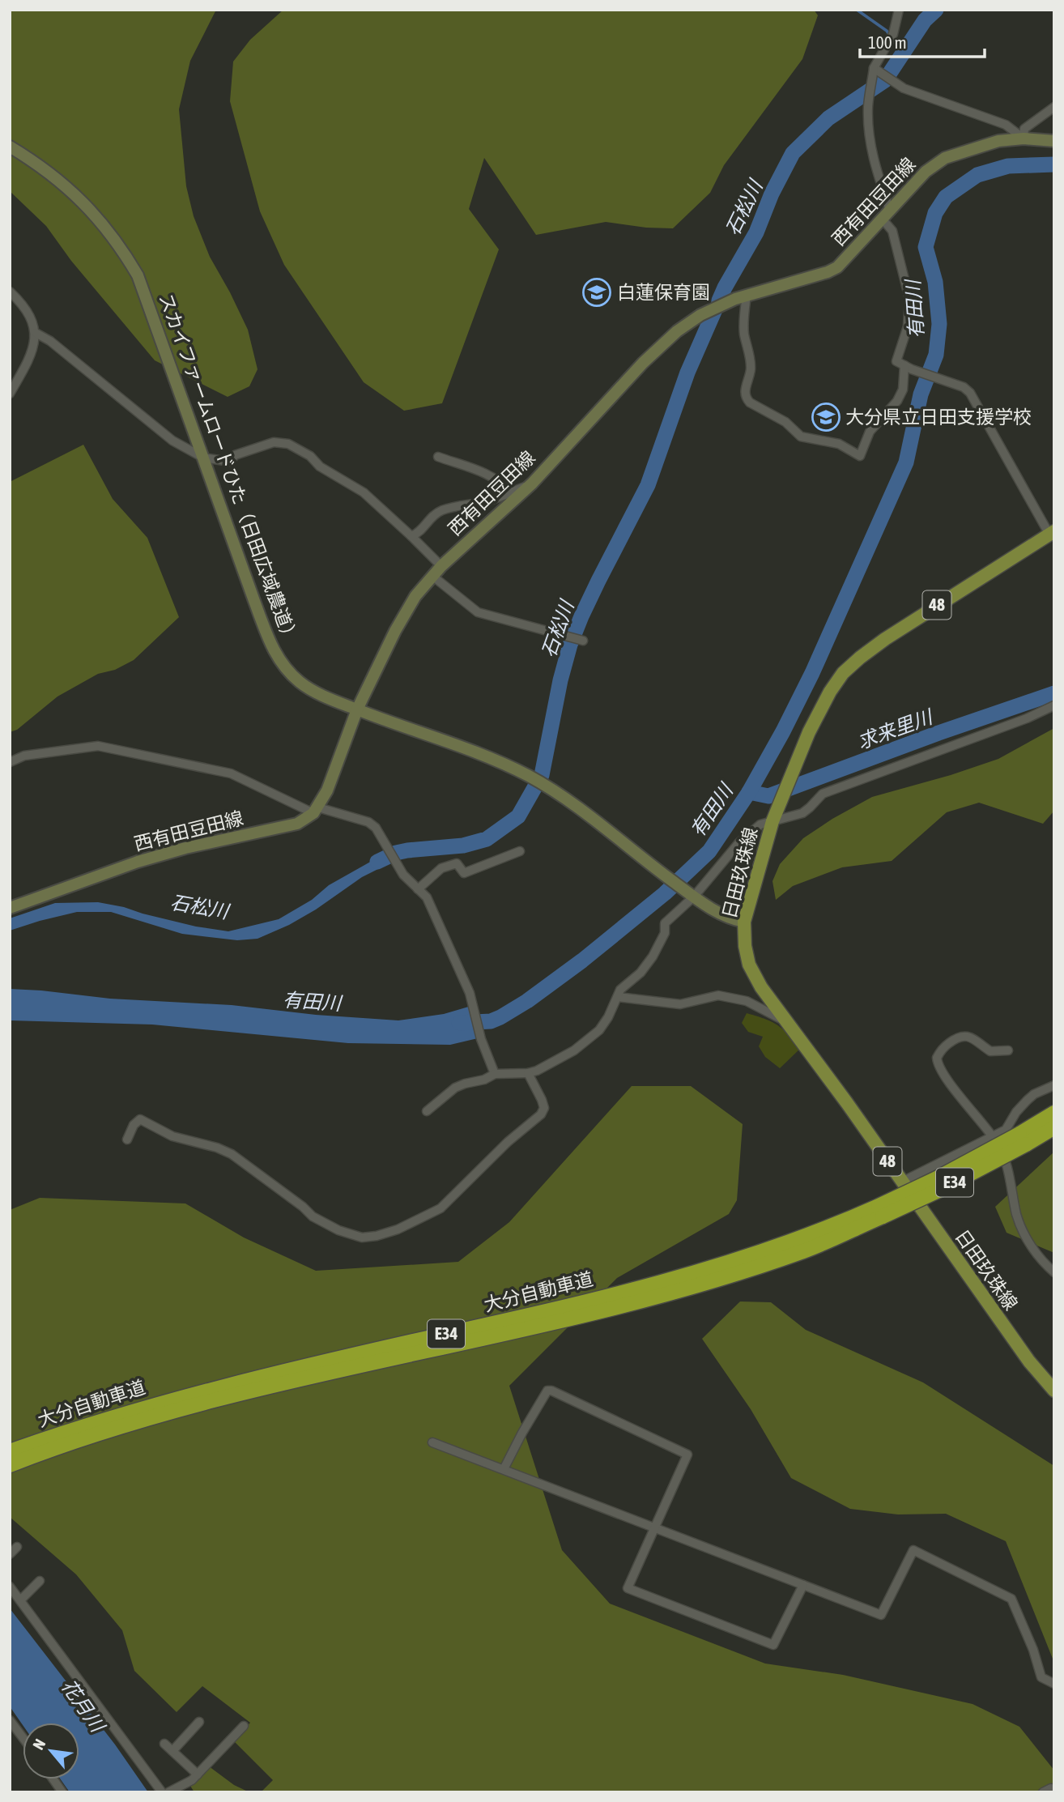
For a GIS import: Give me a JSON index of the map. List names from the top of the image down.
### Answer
{
  "streets": {
    "highway": ["E34", "大分自動車道"],
    "main road": [
      "西有田豆田線",
      "スカイファームロードひた（日田広域農道）",
      "48",
      "日田玖珠線"
    ]
  },
  "crossings": [
    ["西有田豆田線", "スカイファームロードひた（日田広域農道）"],
    ["スカイファームロードひた（日田広域農道）", "日田玖珠線"]
  ],
  "water": [
    "石松川",
    "有田川",
    "求来里川",
    "花月川"
  ],
  "places": {
    "school or university": ["白蓮保育園", "大分県立日田支援学校"]
  },
  "scale_bar": "100 m",
  "north": "top left"
}
